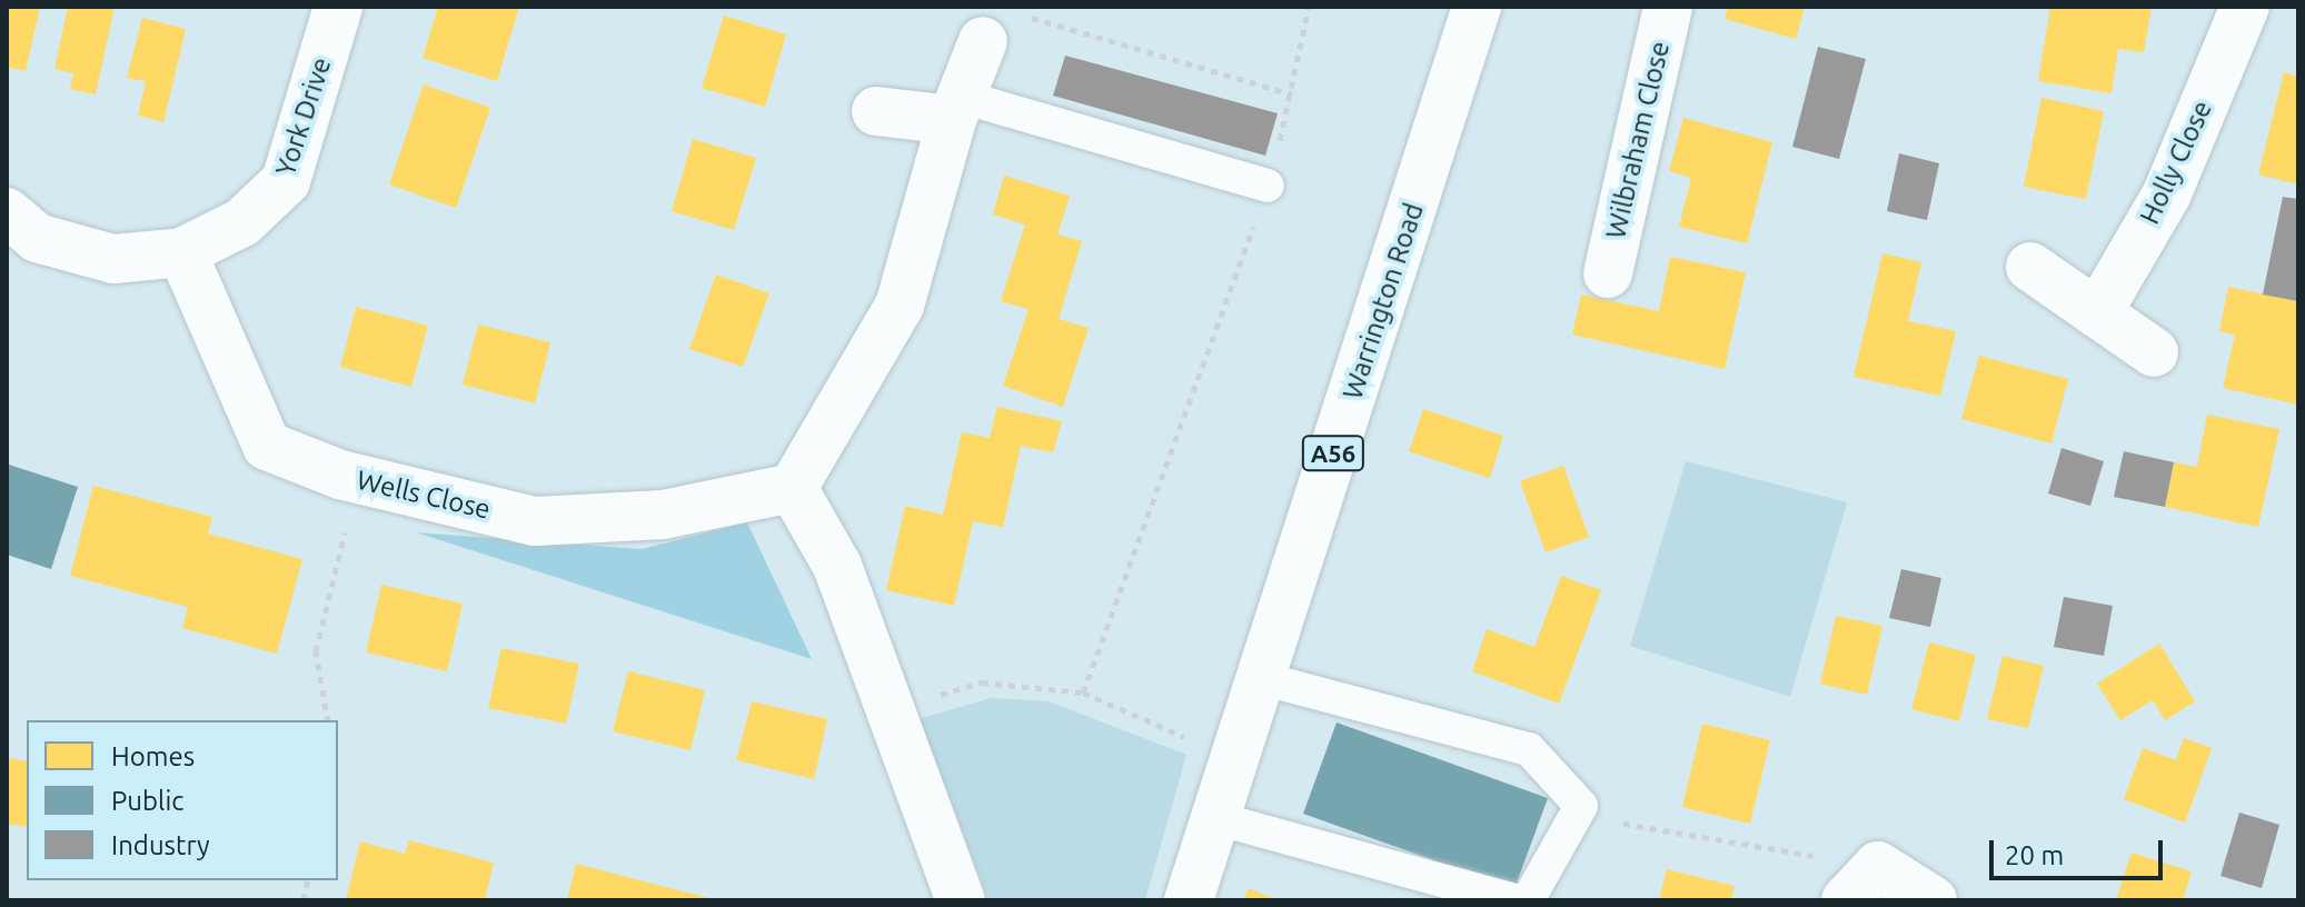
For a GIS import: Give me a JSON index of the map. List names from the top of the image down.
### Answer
{
  "streets": {
    "street": [
      "York Drive",
      "Wilbraham Close",
      "Holly Close",
      "Warrington Road",
      "A56",
      "Wells Close"
    ]
  },
  "crossings": [
    ["York Drive", "Wells Close"]
  ],
  "legend": ["Homes", "Public", "Industry"],
  "scale_bar": "20 m"
}
